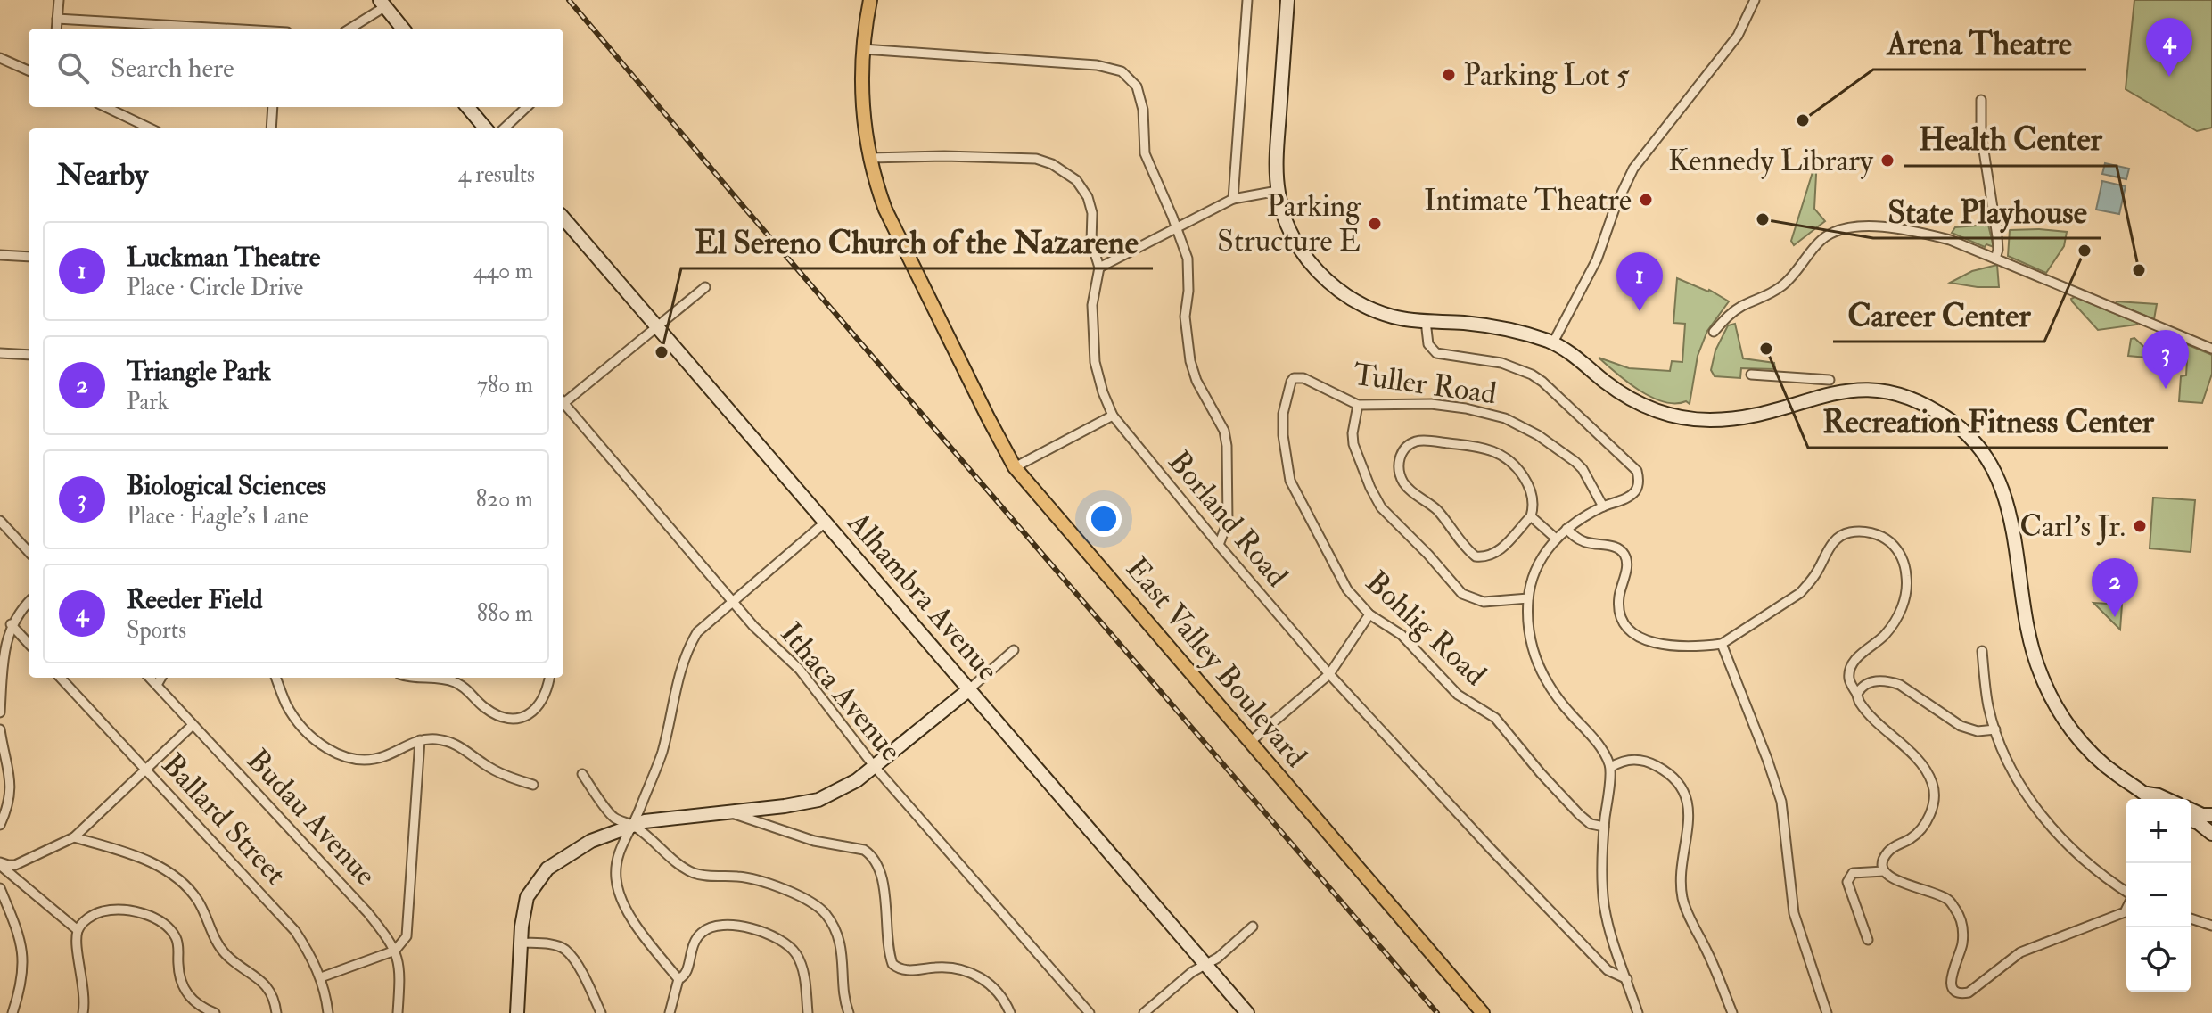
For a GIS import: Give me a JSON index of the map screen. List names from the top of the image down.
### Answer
{
  "streets": {
    "main road": ["East Valley Boulevard"],
    "street": [
      "Tuller Road",
      "Borland Road",
      "Alhambra Avenue",
      "Bohlig Road",
      "Ithaca Avenue",
      "Budau Avenue",
      "Ballard Street"
    ]
  },
  "crossings": [
    ["Tuller Road", "Bohlig Road"],
    ["Borland Road", "East Valley Boulevard"]
  ],
  "places": [
    "Parking Lot 5",
    "Arena Theatre",
    "Kennedy Library",
    "Intimate Theatre",
    "State Playhouse",
    "Parking Structure E",
    "Career Center",
    "Health Center",
    "Recreation Fitness Center",
    "El Sereno Church of the Nazarene",
    "Carl's Jr."
  ],
  "page": {
    "pins": [
      "4",
      "1",
      "3",
      "2"
    ],
    "search": "Search here",
    "heading": ["Nearby", "4 results"],
    "list": [
      {
        "mark": "1",
        "name": "Luckman Theatre",
        "note": "Place · Circle Drive",
        "value": "440 m"
      },
      {
        "mark": "2",
        "name": "Triangle Park",
        "note": "Park",
        "value": "780 m"
      },
      {
        "mark": "3",
        "name": "Biological Sciences",
        "note": "Place · Eagle's Lane",
        "value": "820 m"
      },
      {
        "mark": "4",
        "name": "Reeder Field",
        "note": "Sports",
        "value": "880 m"
      }
    ],
    "map_buttons": ["+", "−"]
  }
}
